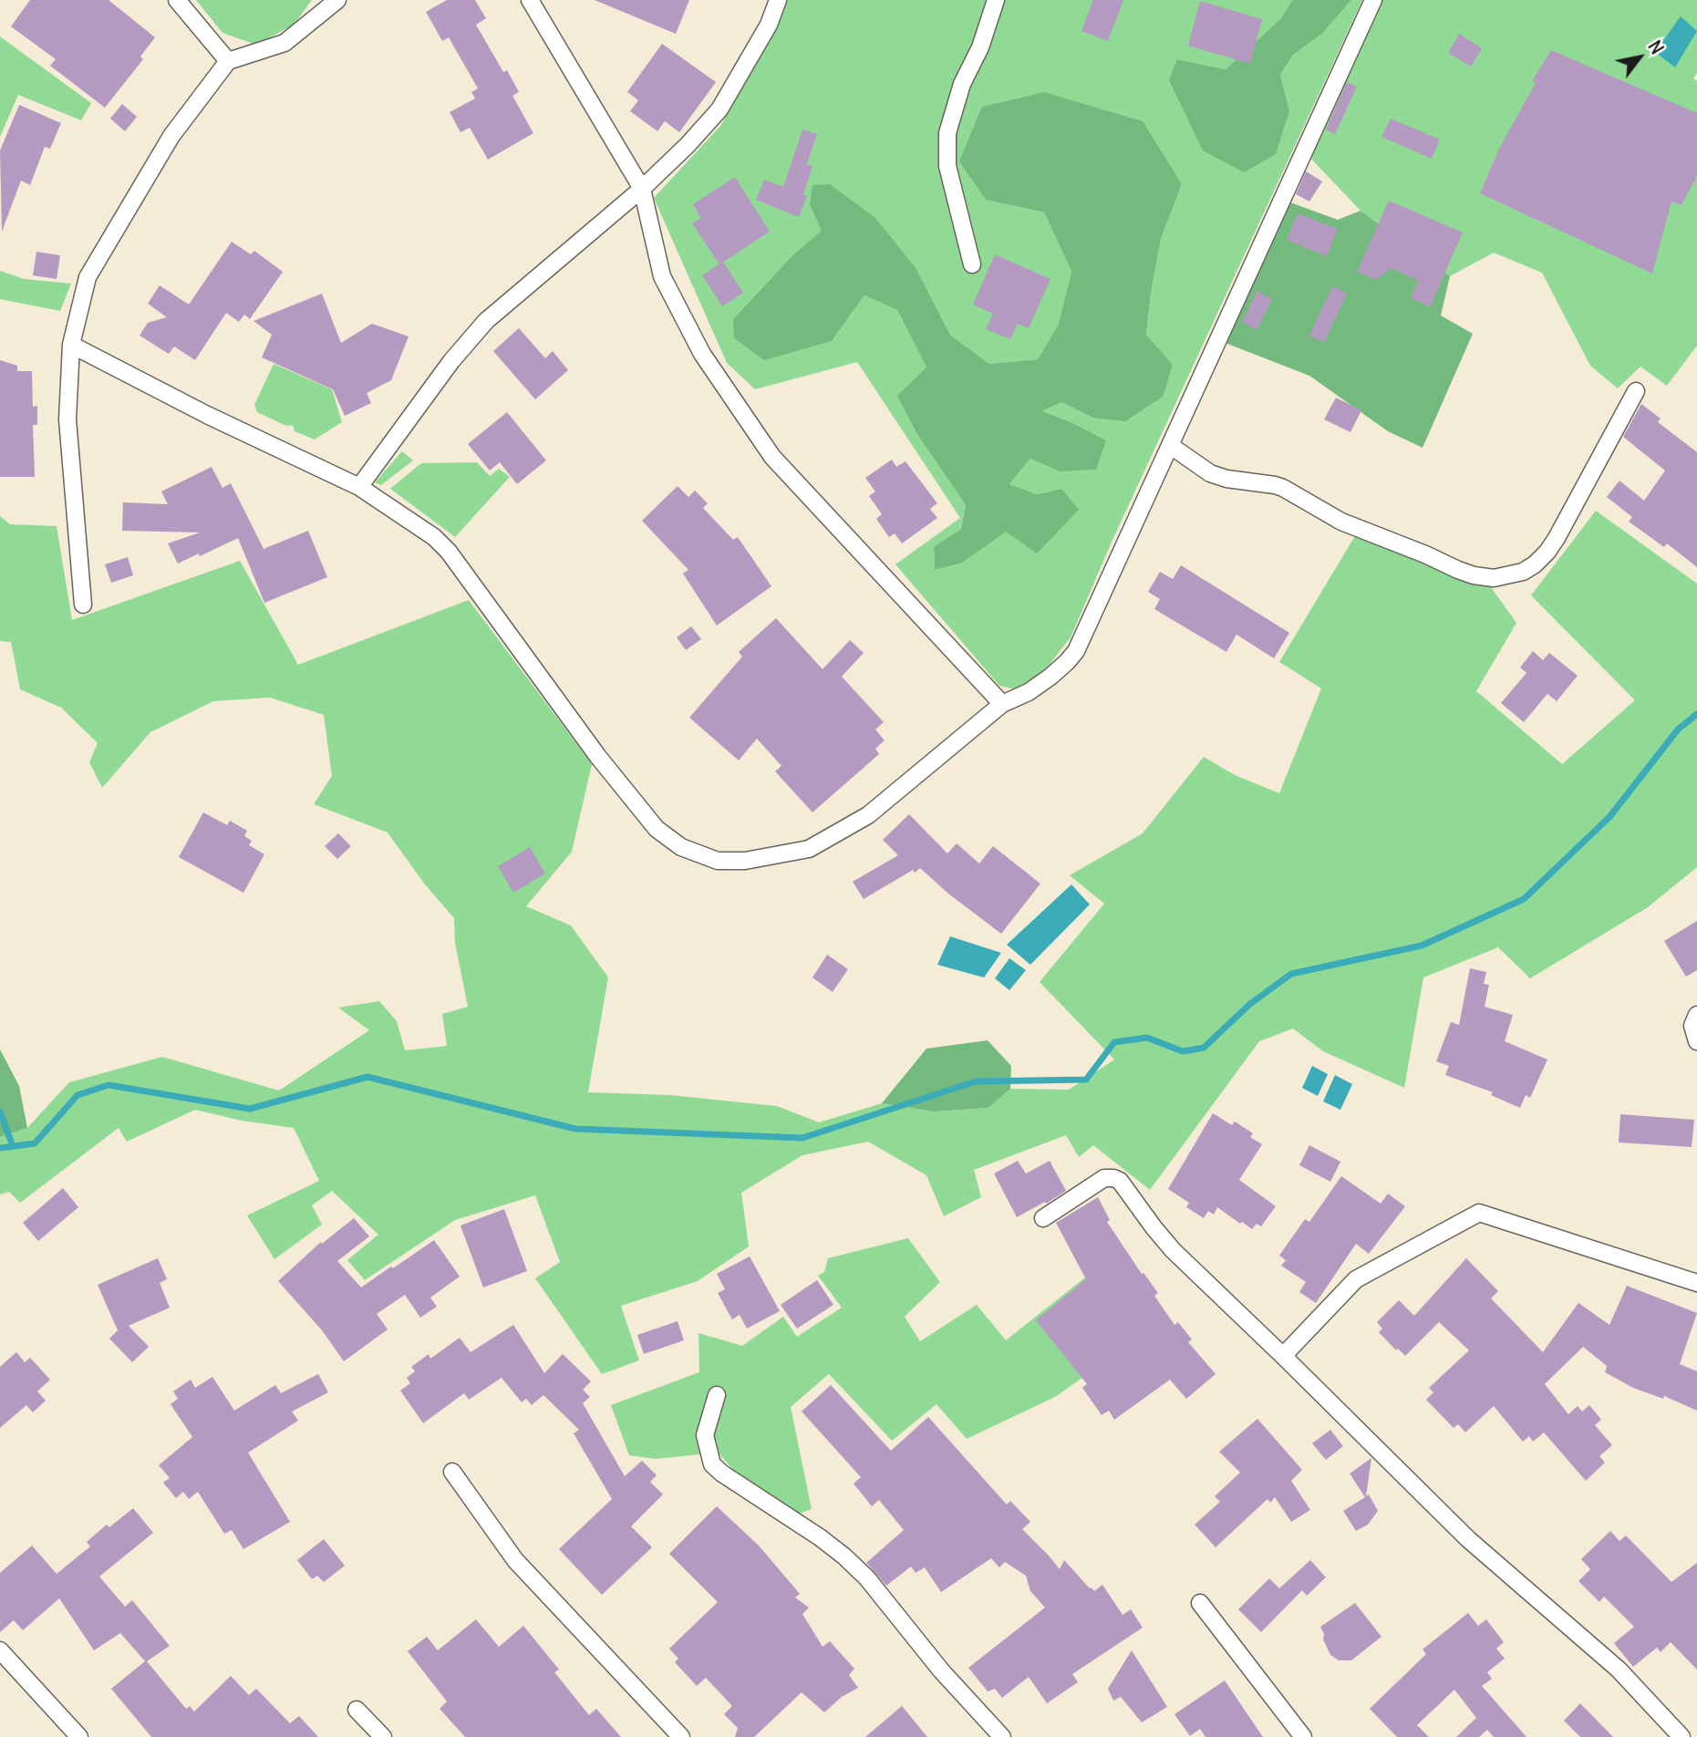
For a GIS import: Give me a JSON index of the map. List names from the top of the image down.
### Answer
{
  "north": "top right"
}
